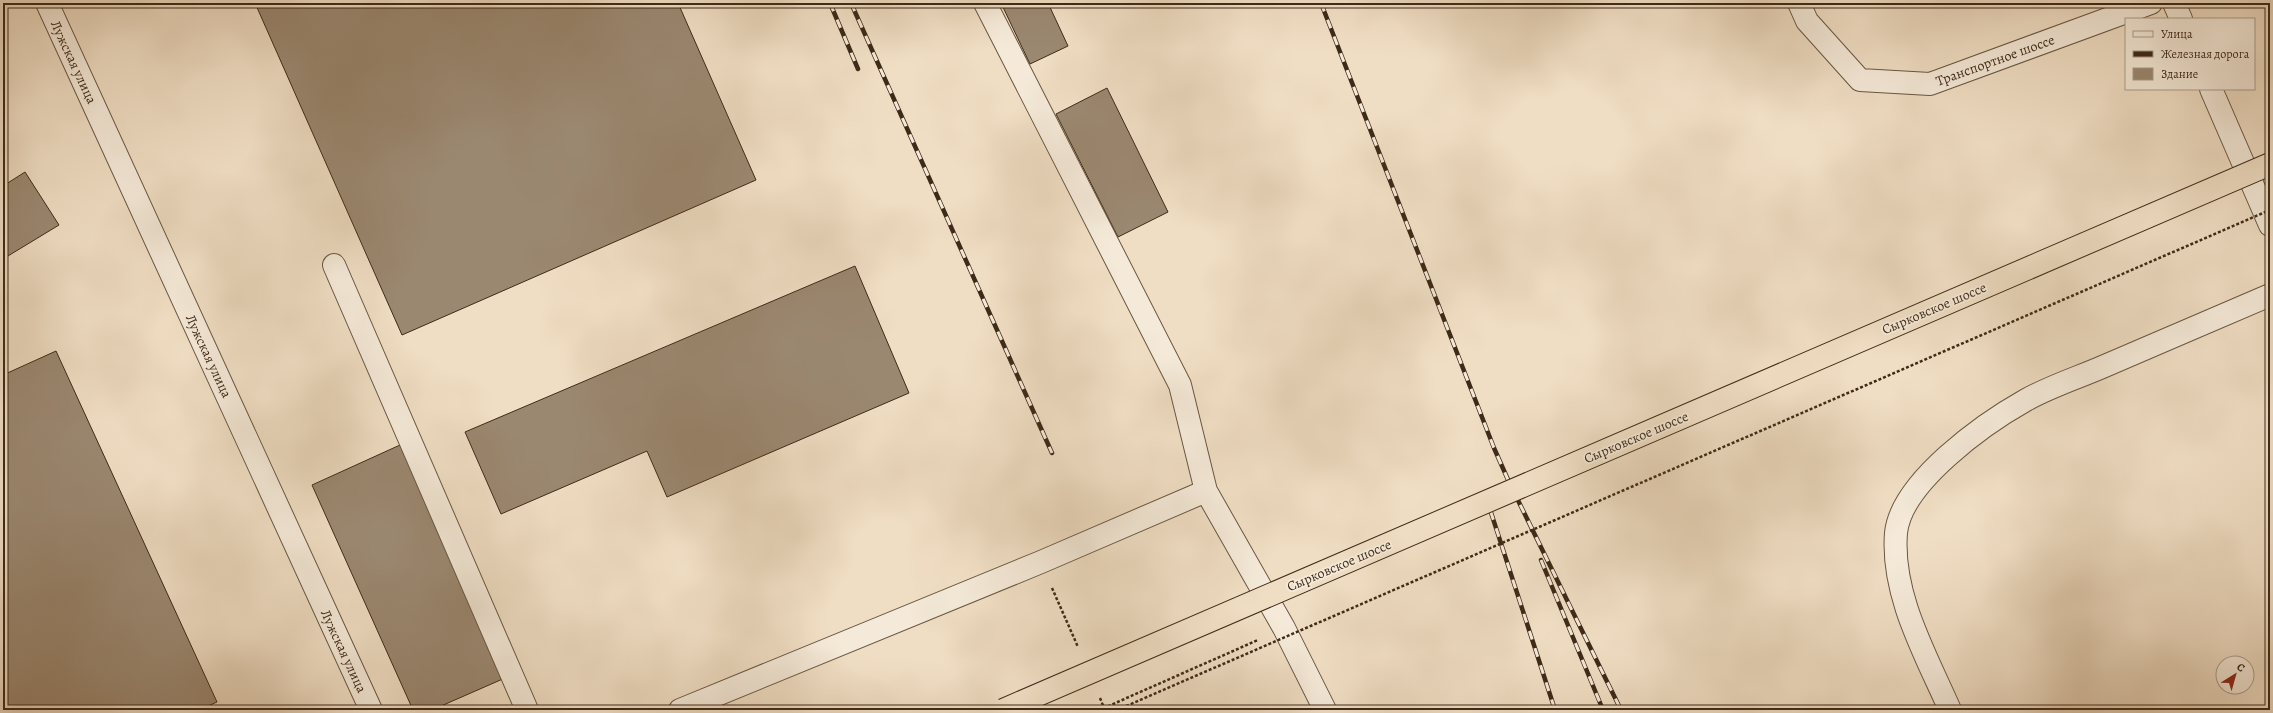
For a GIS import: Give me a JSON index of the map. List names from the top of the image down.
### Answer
{
  "streets": {
    "main road": ["Сырковское шоссе"],
    "street": ["Транспортное шоссе", "Лужская улица"]
  },
  "legend": ["Улица", "Железная дорога", "Здание"],
  "north": "top right"
}
